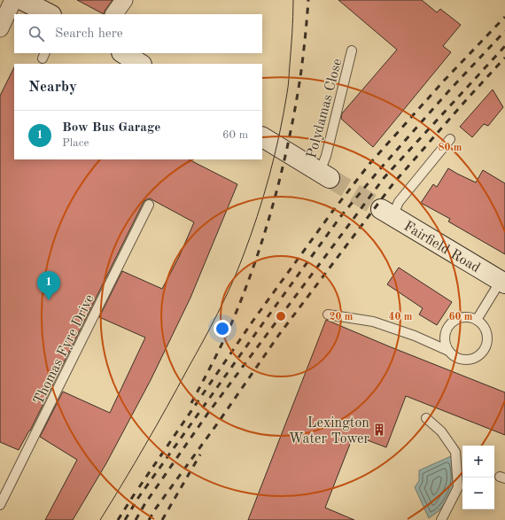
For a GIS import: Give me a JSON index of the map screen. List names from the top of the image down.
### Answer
{
  "streets": {
    "main road": ["Fairfield Road"],
    "lane": ["Polydamas Close", "Thomas Fyre Drive"]
  },
  "places": {
    "building": ["Lexington Water Tower"]
  },
  "page": {
    "search": "Search here",
    "heading": "Nearby",
    "list": [
      {
        "mark": "1",
        "name": "Bow Bus Garage",
        "note": "Place",
        "value": "60 m"
      }
    ],
    "pins": "1",
    "map_buttons": ["+", "−"]
  },
  "rings": [
    "80 m",
    "20 m",
    "40 m",
    "60 m"
  ]
}
